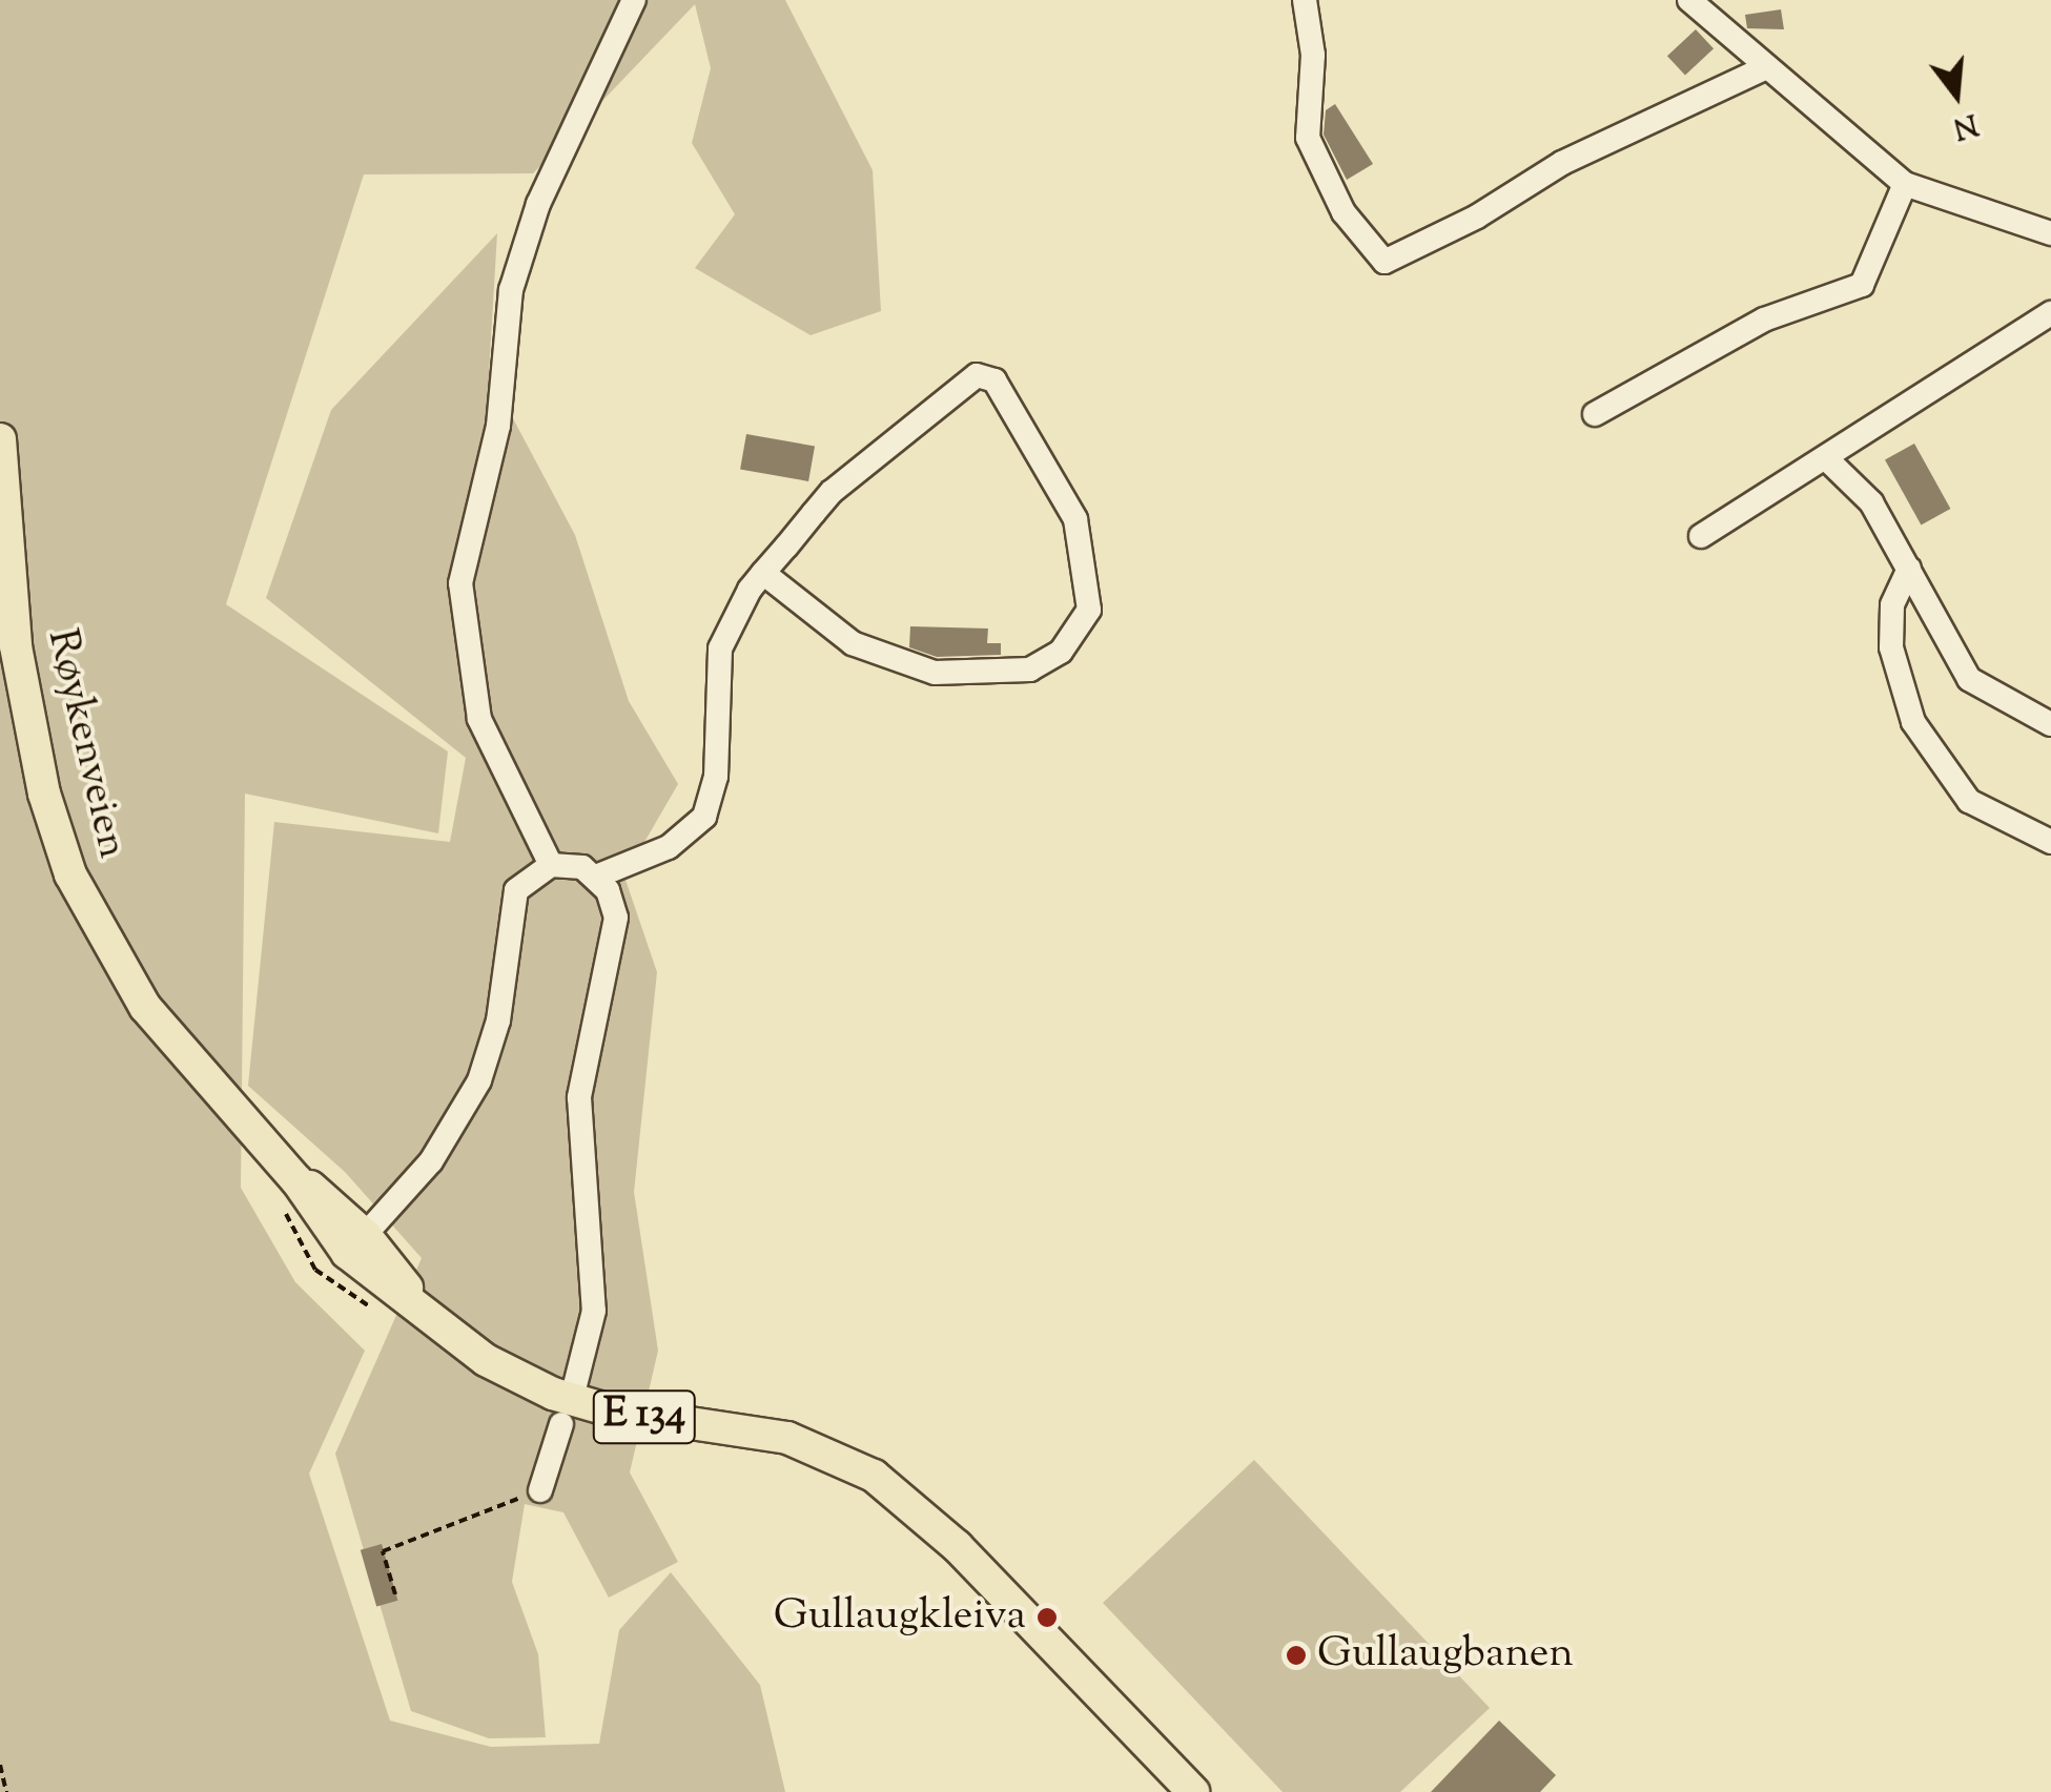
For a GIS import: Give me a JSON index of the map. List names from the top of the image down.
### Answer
{
  "streets": {
    "highway": ["Røykenveien", "E 134"]
  },
  "places": ["Gullaugkleiva", "Gullaugbanen"],
  "north": "bottom"
}
